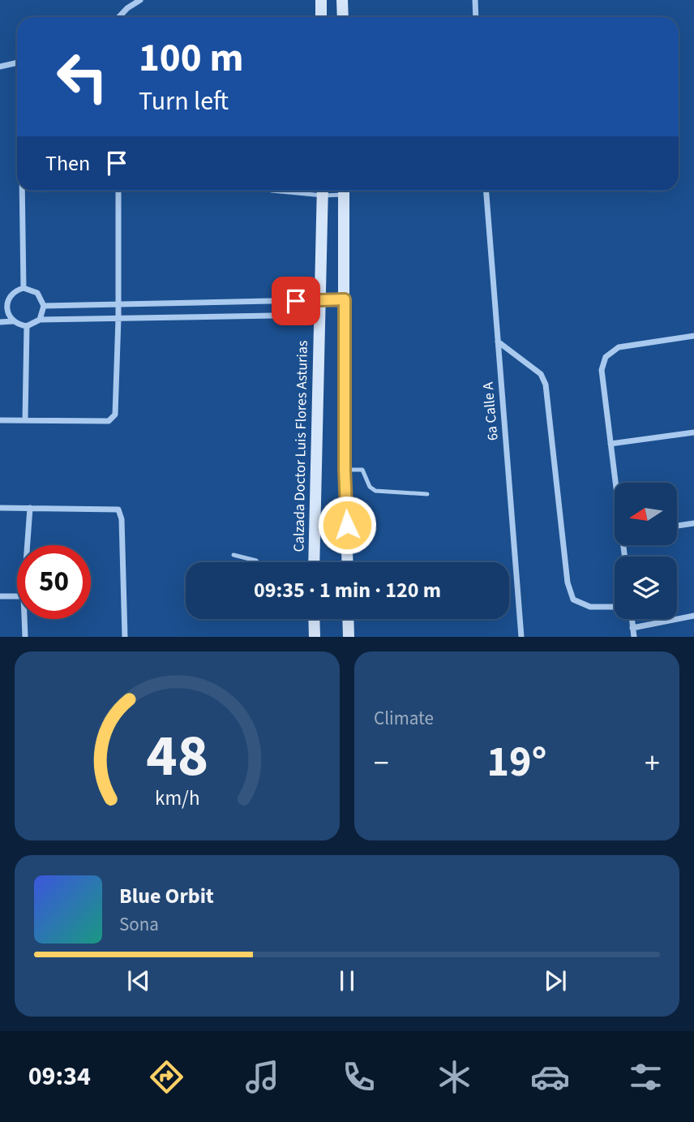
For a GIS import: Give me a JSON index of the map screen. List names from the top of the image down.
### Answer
{
  "streets": {
    "main road": ["Calzada Doctor Luis Flores Asturias"],
    "street": ["6a Calle A"]
  },
  "north": "left",
  "page": {
    "turn": ["100 m", "Turn left"],
    "then": "Then",
    "limit": "50",
    "trip": "09:35 · 1 min · 120 m",
    "tile": "Climate",
    "heat": ["−", "19°", "+"],
    "song": ["Blue Orbit", "Sona"],
    "tabs": "09:34",
    "gauge": ["48", "km/h"]
  }
}
